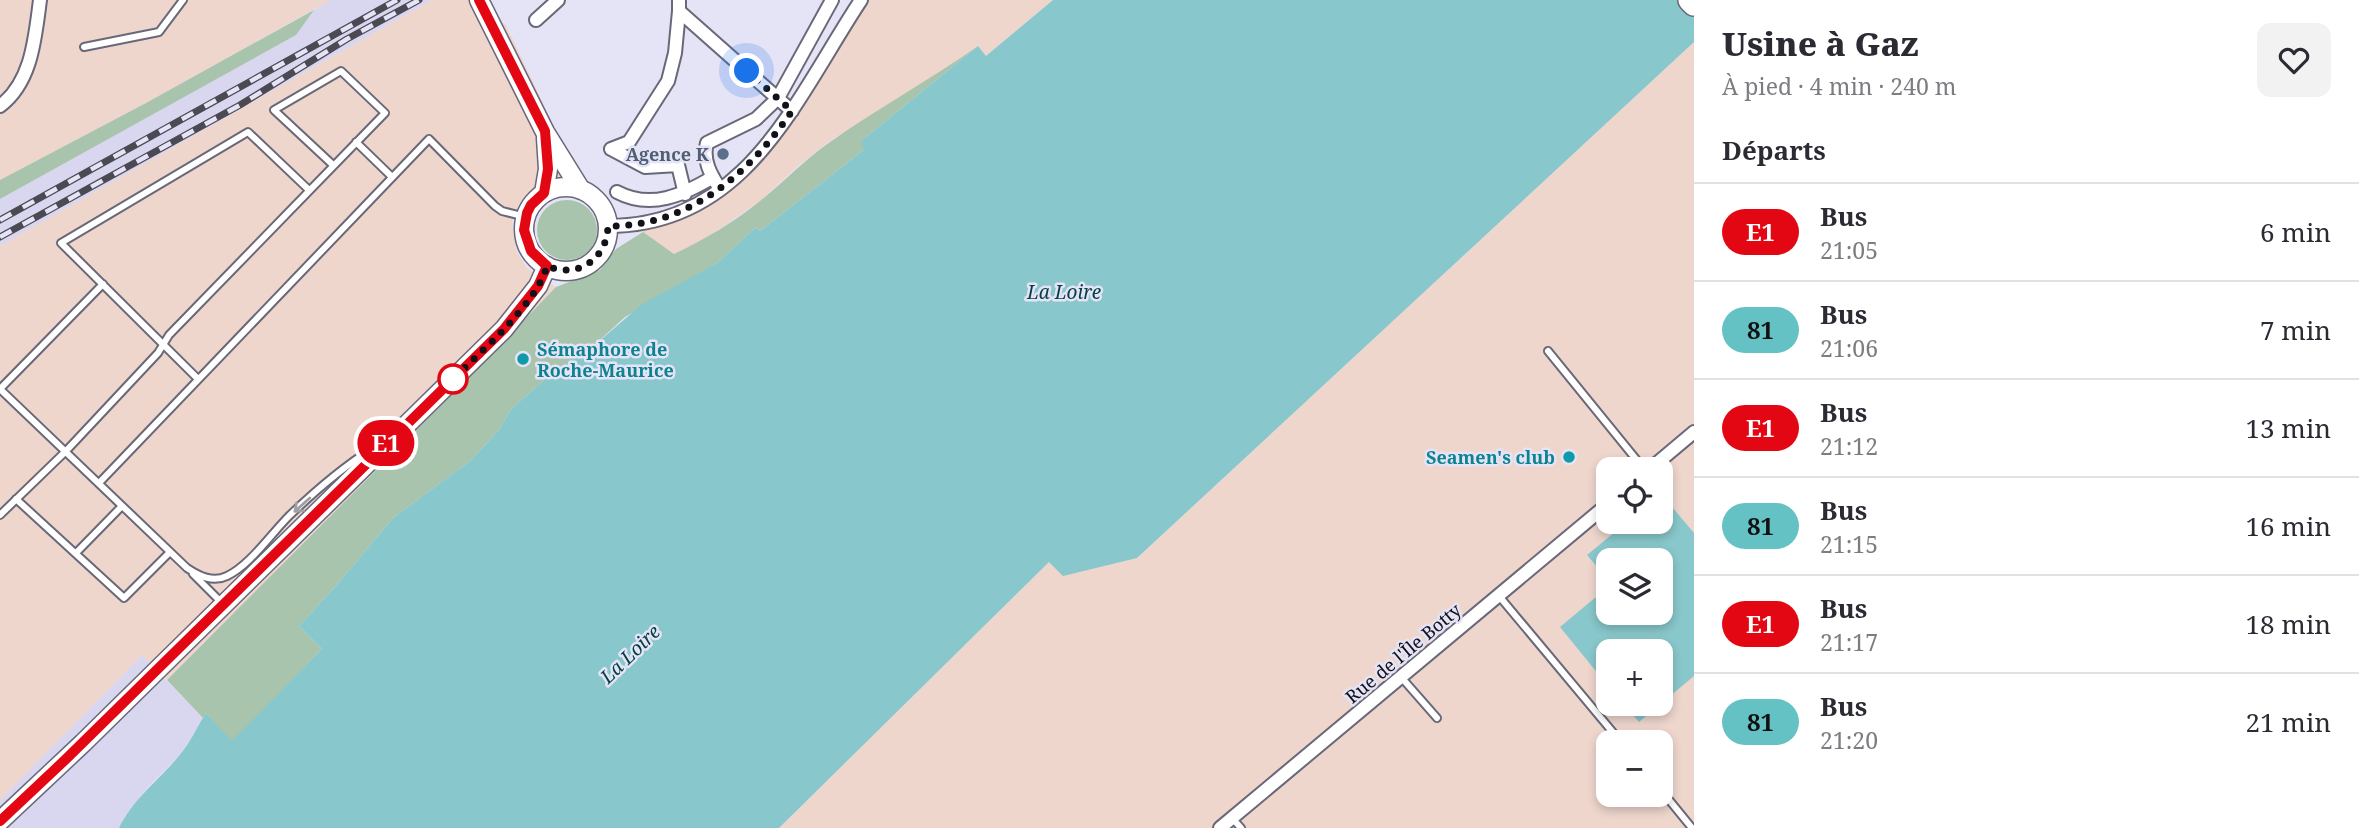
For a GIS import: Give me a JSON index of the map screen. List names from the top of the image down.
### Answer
{
  "streets": {
    "street": ["Rue de l'Île Botty"]
  },
  "water": ["La Loire"],
  "places": ["Agence K", "Sémaphore de Roche-Maurice", "Seamen's club"],
  "lines": ["bus line E1"],
  "page": {
    "on_map": "E1",
    "heading": [
      ["Usine à Gaz", "À pied · 4 min · 240 m"],
      "Départs"
    ],
    "list": [
      {
        "mark": "E1",
        "name": "Bus",
        "note": "21:05",
        "value": "6 min"
      },
      {
        "mark": "81",
        "name": "Bus",
        "note": "21:06",
        "value": "7 min"
      },
      {
        "mark": "E1",
        "name": "Bus",
        "note": "21:12",
        "value": "13 min"
      },
      {
        "mark": "81",
        "name": "Bus",
        "note": "21:15",
        "value": "16 min"
      },
      {
        "mark": "E1",
        "name": "Bus",
        "note": "21:17",
        "value": "18 min"
      },
      {
        "mark": "81",
        "name": "Bus",
        "note": "21:20",
        "value": "21 min"
      }
    ],
    "map_buttons": ["+", "−"]
  }
}
